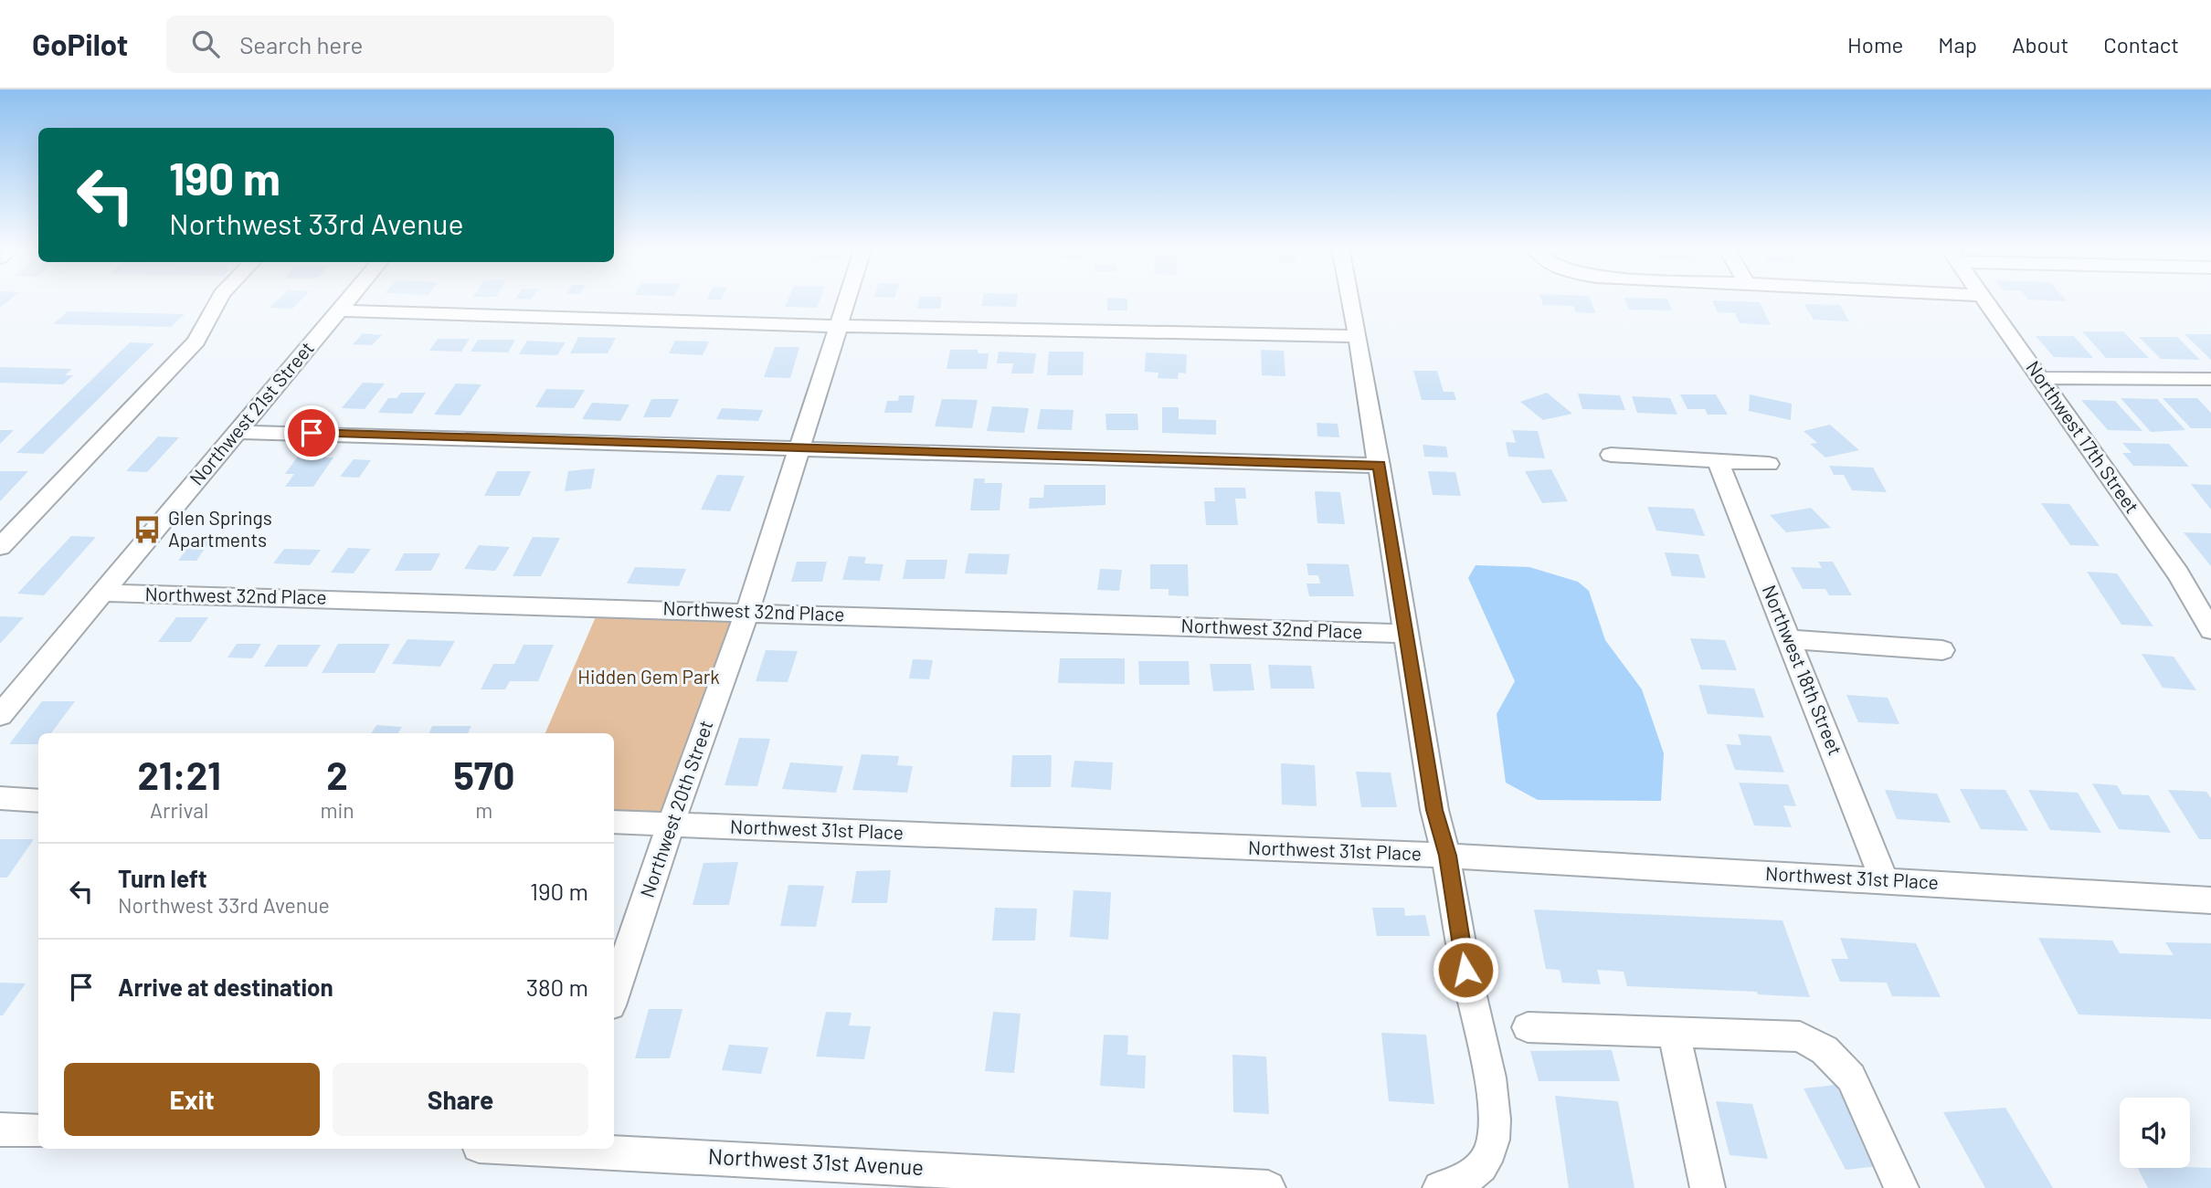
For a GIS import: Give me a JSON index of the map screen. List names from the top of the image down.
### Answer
{
  "streets": {
    "street": [
      "Northwest 21st Street",
      "Northwest 17th Street",
      "Northwest 32nd Place",
      "Northwest 18th Street",
      "Northwest 20th Street",
      "Northwest 31st Place",
      "Northwest 31st Avenue"
    ]
  },
  "crossings": [
    ["Northwest 21st Street", "Northwest 32nd Place"],
    ["Northwest 32nd Place", "Northwest 20th Street"],
    ["Northwest 18th Street", "Northwest 31st Place"],
    ["Northwest 20th Street", "Northwest 31st Place"]
  ],
  "parks": ["Hidden Gem Park"],
  "places": {
    "bus stop": ["Glen Springs Apartments"]
  },
  "page": {
    "header": "GoPilot",
    "search": "Search here",
    "nav": [
      "Home",
      "Map",
      "About",
      "Contact"
    ],
    "turn": ["190 m", "Northwest 33rd Avenue"],
    "eta": [
      "21:21",
      "Arrival",
      "2",
      "min",
      "570",
      "m"
    ],
    "list": [
      {
        "name": "Turn left",
        "note": "Northwest 33rd Avenue",
        "value": "190 m"
      },
      {
        "name": "Arrive at destination",
        "value": "380 m"
      }
    ],
    "buttons": ["Exit", "Share"]
  }
}
